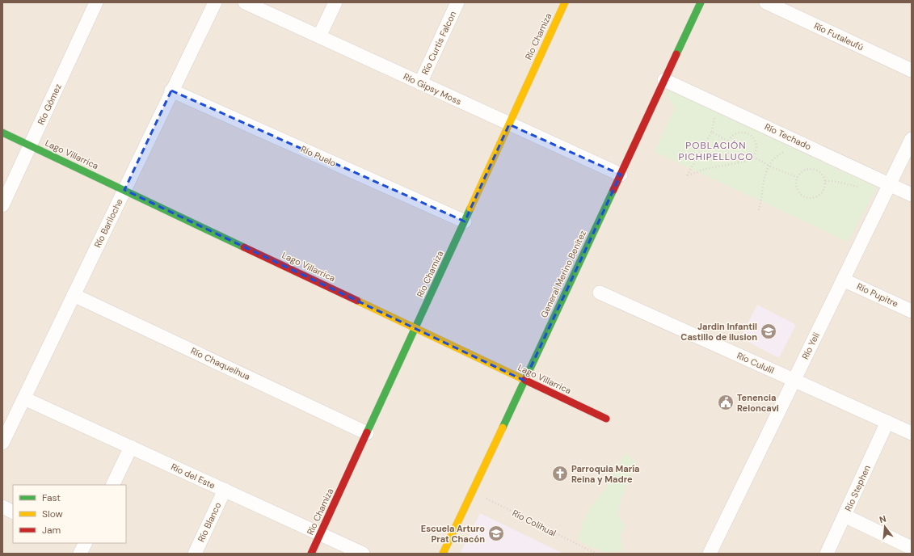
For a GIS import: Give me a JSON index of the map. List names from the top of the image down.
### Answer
{
  "streets": {
    "street": [
      "Río Chamiza",
      "Río Futaleufú",
      "Río Curtis Falcon",
      "Río Gipsy Moss",
      "Río Gómez",
      "Río Techado",
      "Lago Villarrica",
      "Río Puelo",
      "Río Bariloche",
      "General Merino Benítez",
      "Río Pupitre",
      "Río Yeli",
      "Río Cululil",
      "Río Chaqueihua",
      "Río del Este",
      "Río Stephen",
      "Río Blanco"
    ],
    "path": ["Río Colihual"]
  },
  "crossings": [
    ["Río Chamiza", "Río Gipsy Moss"],
    ["Río Chamiza", "Lago Villarrica"],
    ["Río Chamiza", "Río Puelo"],
    ["Río Chamiza", "Río Chaqueihua"],
    ["Río Chamiza", "Río del Este"],
    ["Río Curtis Falcon", "Río Gipsy Moss"],
    ["Río Gipsy Moss", "General Merino Benítez"],
    ["Río Gómez", "Lago Villarrica"],
    ["Río Techado", "General Merino Benítez"],
    ["Río Techado", "Río Yeli"],
    ["Lago Villarrica", "Río Bariloche"],
    ["Lago Villarrica", "General Merino Benítez"],
    ["Río Puelo", "Río Bariloche"],
    ["Río Bariloche", "Río Chaqueihua"],
    ["Río Bariloche", "Río del Este"],
    ["General Merino Benítez", "Río Colihual"],
    ["Río Pupitre", "Río Yeli"],
    ["Río Yeli", "Río Cululil"],
    ["Río Cululil", "Río Stephen"],
    ["Río del Este", "Río Blanco"]
  ],
  "districts": ["POBLACIÓN PICHIPELLUCO"],
  "places": {
    "school or university": ["Jardin Infantil Castillo de ilusion", "Escuela Arturo Prat Chacón"],
    "public building": ["Tenencia Reloncavi"],
    "church": ["Parroquia María Reina y Madre"]
  },
  "legend": ["Fast", "Slow", "Jam"],
  "north": "top"
}
